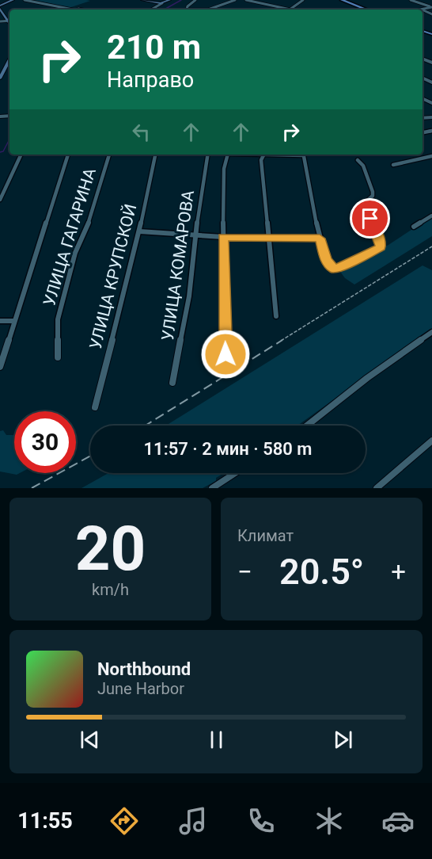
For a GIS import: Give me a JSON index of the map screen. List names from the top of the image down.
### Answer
{
  "streets": {
    "street": ["УЛИЦА ГАГАРИНА", "УЛИЦА КОМАРОВА", "УЛИЦА КРУПСКОЙ"]
  },
  "page": {
    "turn": ["210 m", "Направо"],
    "limit": "30",
    "trip": "11:57 · 2 мин · 580 m",
    "tile": [
      ["20", "km/h"],
      "Климат"
    ],
    "heat": ["−", "20.5°", "+"],
    "song": ["Northbound", "June Harbor"],
    "tabs": "11:55"
  }
}
